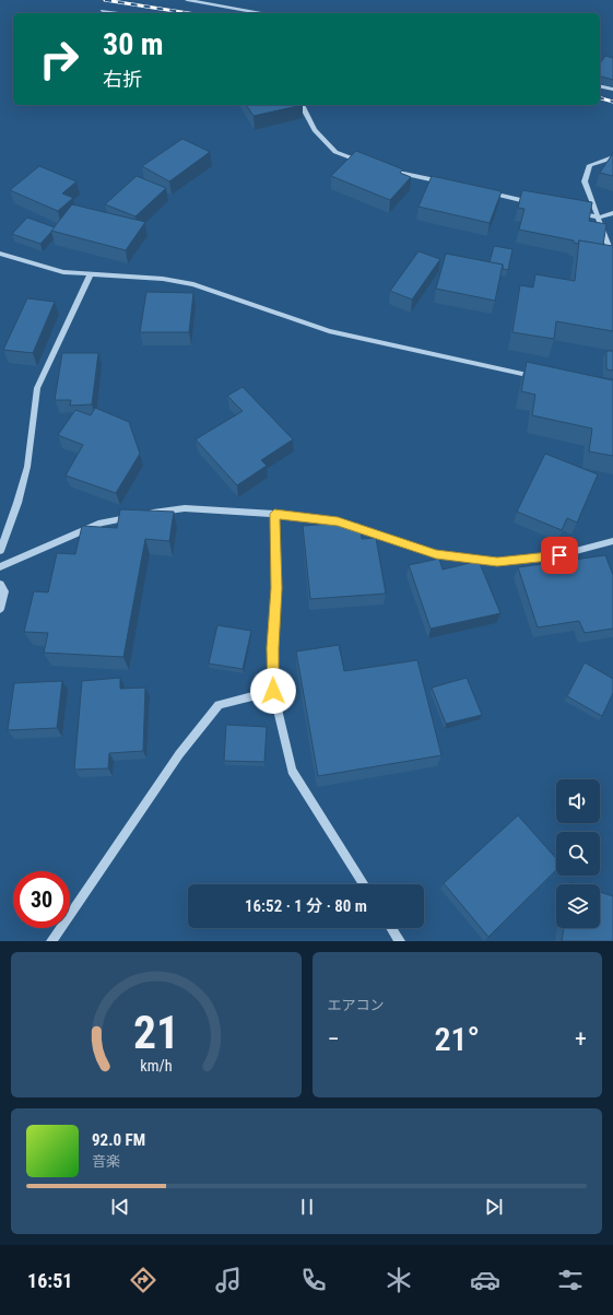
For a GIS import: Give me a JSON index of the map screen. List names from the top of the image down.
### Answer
{
  "page": {
    "turn": ["30 m", "右折"],
    "limit": "30",
    "trip": "16:52 · 1 分 · 80 m",
    "tile": "エアコン",
    "heat": ["−", "21°", "+"],
    "song": ["92.0 FM", "音楽"],
    "tabs": "16:51",
    "gauge": ["21", "km/h"]
  }
}
